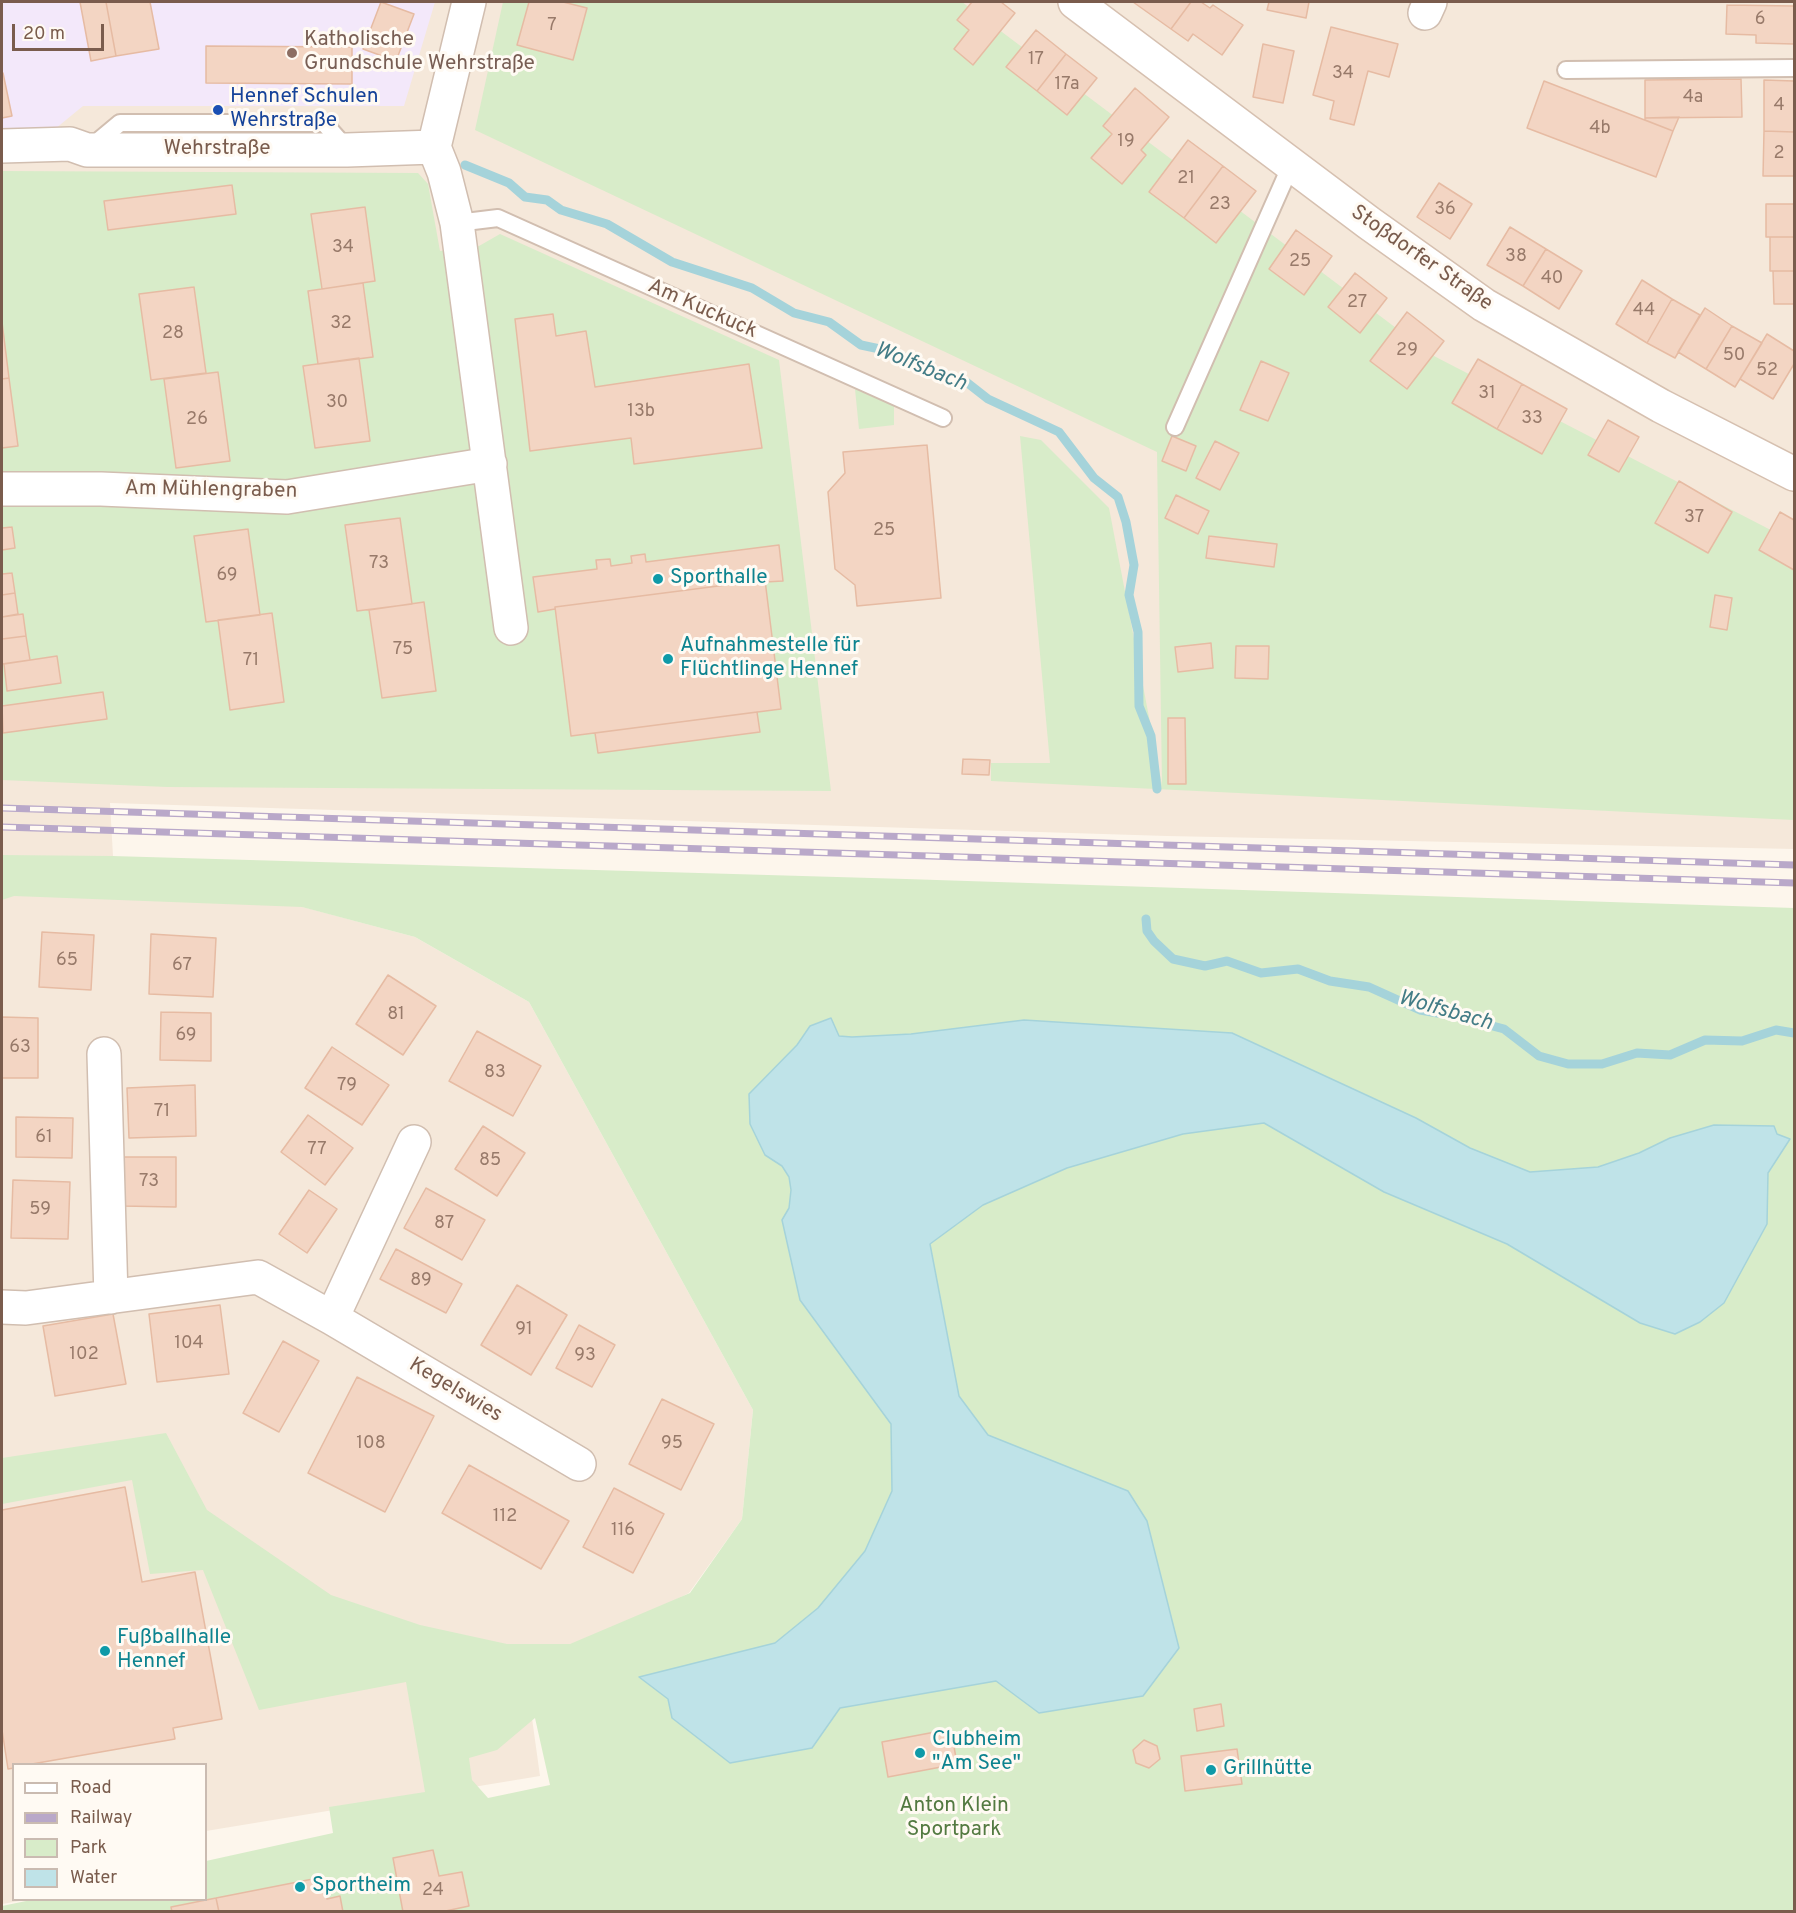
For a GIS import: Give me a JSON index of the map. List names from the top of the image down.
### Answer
{
  "streets": {
    "street": [
      "Wehrstraße",
      "Stoßdorfer Straße",
      "Am Mühlengraben",
      "Kegelswies"
    ],
    "lane": ["Am Kuckuck"]
  },
  "water": ["Wolfsbach"],
  "parks": ["Anton Klein Sportpark"],
  "places": [
    "Katholische Grundschule Wehrstraße",
    "Hennef Schulen Wehrstraße",
    "Sporthalle",
    "Aufnahmestelle für Flüchtlinge Hennef",
    "Fußballhalle Hennef",
    "Clubheim \"Am See\"",
    "Grillhütte",
    "Sportheim"
  ],
  "house_numbers": [
    "6",
    "7",
    "17",
    "34",
    "17a",
    "4a",
    "4",
    "4b",
    "19",
    "2",
    "21",
    "23",
    "36",
    "34",
    "38",
    "25",
    "40",
    "27",
    "44",
    "32",
    "28",
    "29",
    "50",
    "52",
    "31",
    "30",
    "13b",
    "33",
    "26",
    "37",
    "25",
    "73",
    "69",
    "75",
    "71",
    "65",
    "67",
    "81",
    "69",
    "63",
    "83",
    "79",
    "71",
    "61",
    "77",
    "85",
    "73",
    "59",
    "87",
    "89",
    "91",
    "104",
    "102",
    "93",
    "108",
    "95",
    "112",
    "116",
    "24"
  ],
  "legend": [
    "Road",
    "Railway",
    "Park",
    "Water"
  ],
  "scale_bar": "20 m"
}
